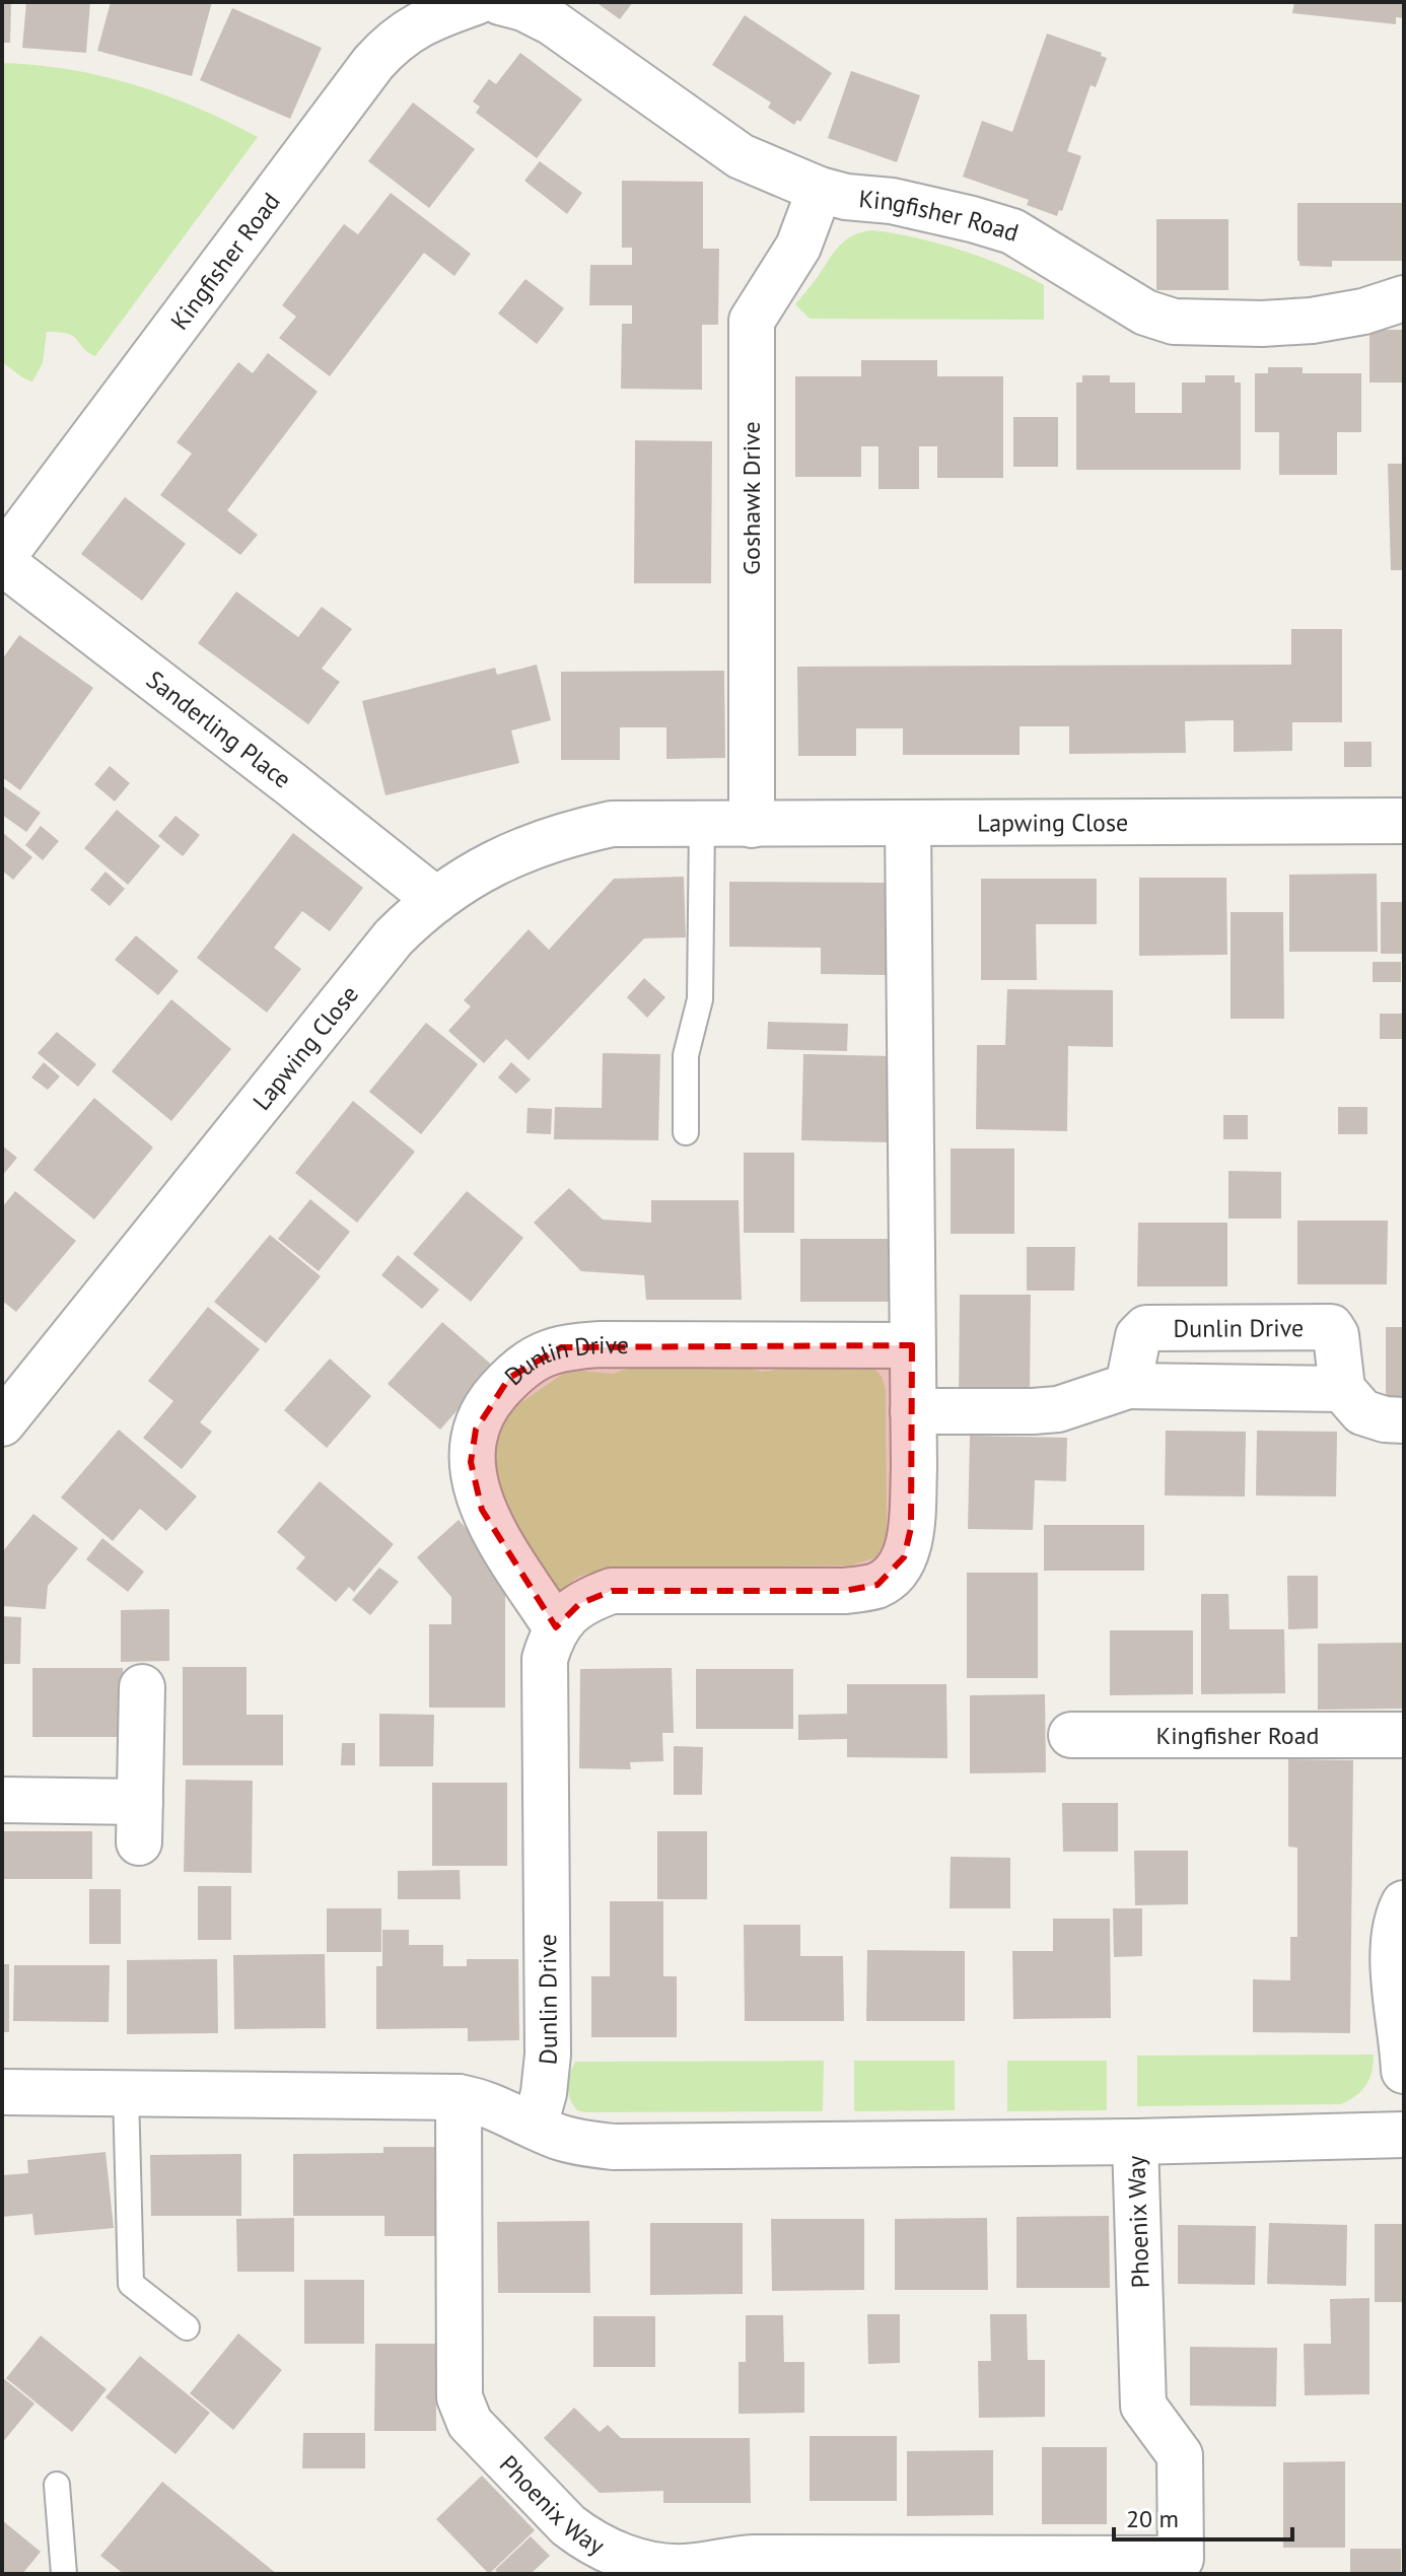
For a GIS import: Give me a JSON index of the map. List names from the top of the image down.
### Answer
{
  "streets": {
    "street": [
      "Kingfisher Road",
      "Goshawk Drive",
      "Sanderling Place",
      "Lapwing Close",
      "Dunlin Drive",
      "Phoenix Way"
    ]
  },
  "crossings": [
    ["Kingfisher Road", "Goshawk Drive"],
    ["Kingfisher Road", "Sanderling Place"],
    ["Goshawk Drive", "Lapwing Close"],
    ["Sanderling Place", "Lapwing Close"],
    ["Dunlin Drive", "Phoenix Way"]
  ],
  "scale_bar": "20 m"
}
